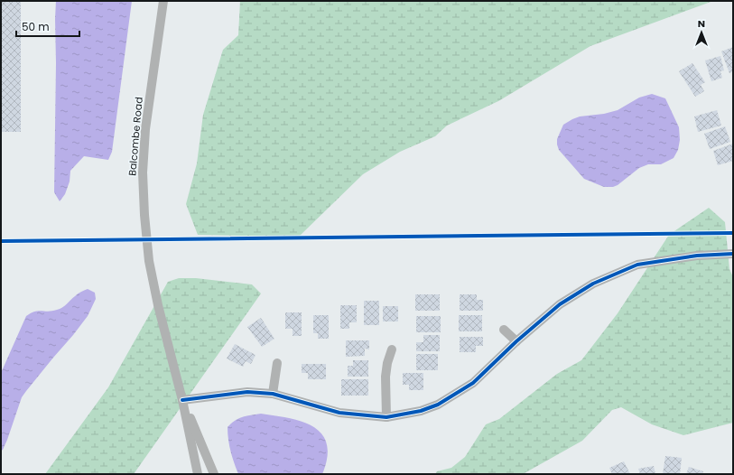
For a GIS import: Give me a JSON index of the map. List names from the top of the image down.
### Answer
{
  "streets": {
    "street": ["Balcombe Road"]
  },
  "scale_bar": "50 m",
  "north": "top"
}
